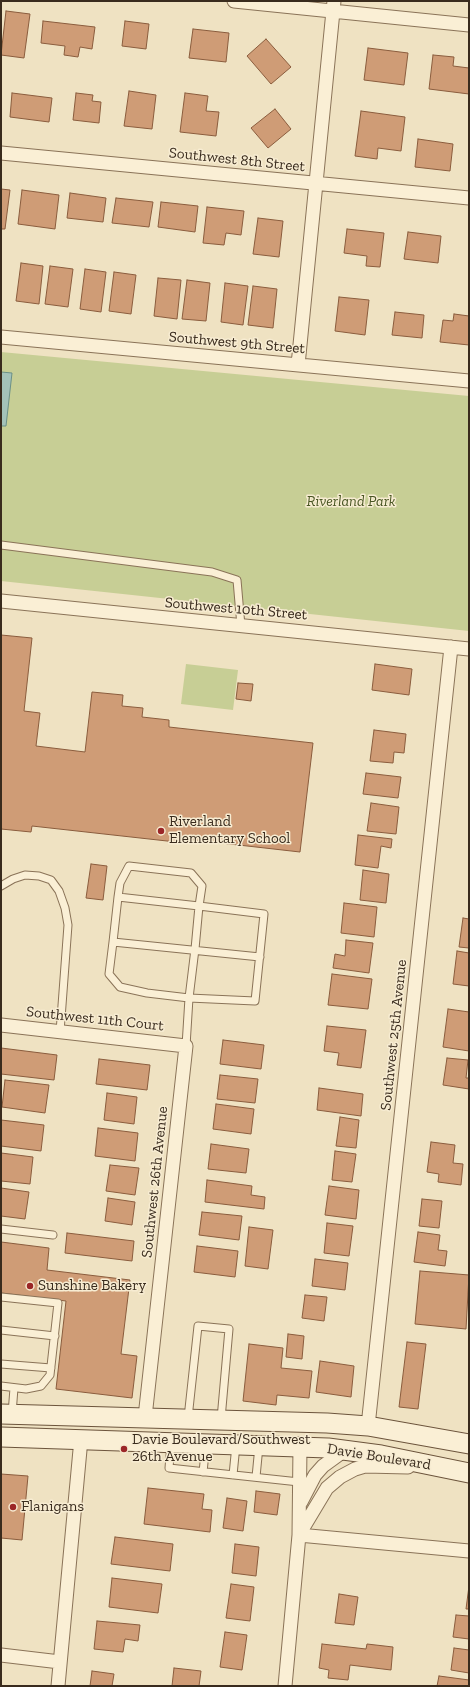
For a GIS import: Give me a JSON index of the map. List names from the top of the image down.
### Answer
{
  "streets": {
    "main road": ["Davie Boulevard"],
    "street": [
      "Southwest 8th Street",
      "Southwest 9th Street",
      "Southwest 10th Street",
      "Southwest 11th Court",
      "Southwest 25th Avenue",
      "Southwest 26th Avenue"
    ]
  },
  "crossings": [
    ["Southwest 10th Street", "Southwest 25th Avenue"],
    ["Southwest 11th Court", "Southwest 26th Avenue"],
    ["Southwest 25th Avenue", "Davie Boulevard"],
    ["Southwest 26th Avenue", "Davie Boulevard"]
  ],
  "parks": ["Riverland Park"],
  "places": [
    "Riverland Elementary School",
    "Sunshine Bakery",
    "Davie Boulevard/Southwest 26th Avenue",
    "Flanigans"
  ]
}
